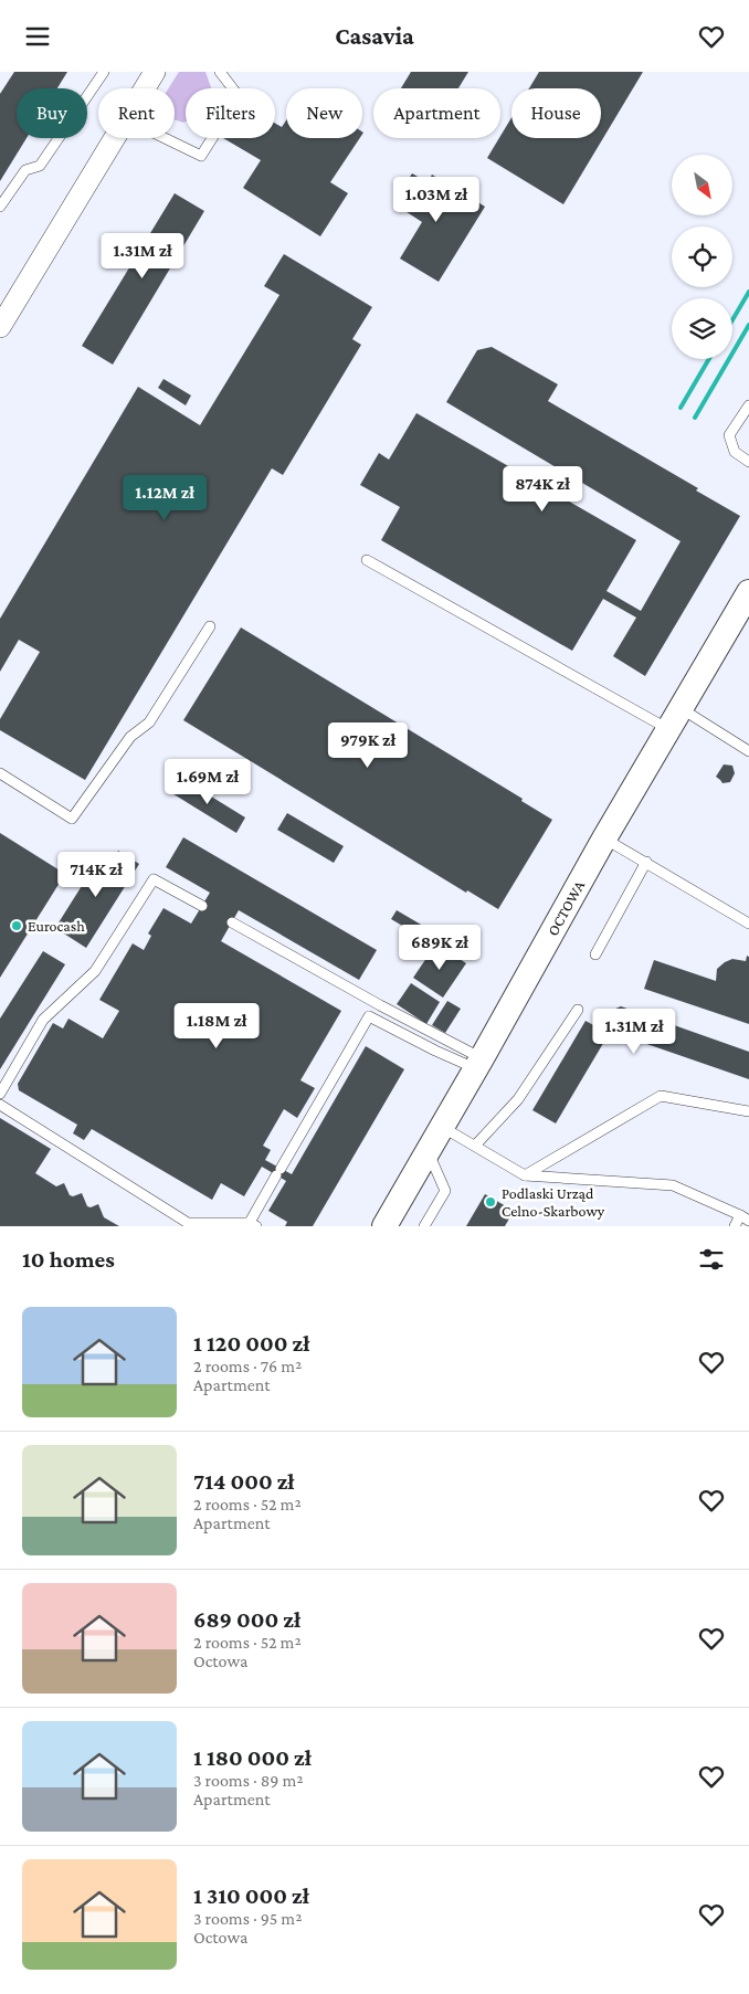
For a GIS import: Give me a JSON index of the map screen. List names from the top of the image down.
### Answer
{
  "streets": {
    "street": ["OCTOWA"]
  },
  "places": ["Eurocash", "Podlaski Urząd Celno-Skarbowy"],
  "north": "bottom right",
  "page": {
    "header": "Casavia",
    "chip": [
      "Buy",
      "Rent",
      "Filters",
      "New",
      "Apartment",
      "House"
    ],
    "price": [
      "1.03M zł",
      "1.31M zł",
      "874K zł",
      "1.12M zł",
      "979K zł",
      "1.69M zł",
      "714K zł",
      "689K zł",
      "1.18M zł",
      "1.31M zł"
    ],
    "heading": "10 homes",
    "list": [
      {
        "name": "1 120 000 zł",
        "note": "2 rooms · 76 m² · Apartment"
      },
      {
        "name": "714 000 zł",
        "note": "2 rooms · 52 m² · Apartment"
      },
      {
        "name": "689 000 zł",
        "note": "2 rooms · 52 m² · Octowa"
      },
      {
        "name": "1 180 000 zł",
        "note": "3 rooms · 89 m² · Apartment"
      },
      {
        "name": "1 310 000 zł",
        "note": "3 rooms · 95 m² · Octowa"
      }
    ]
  }
}
